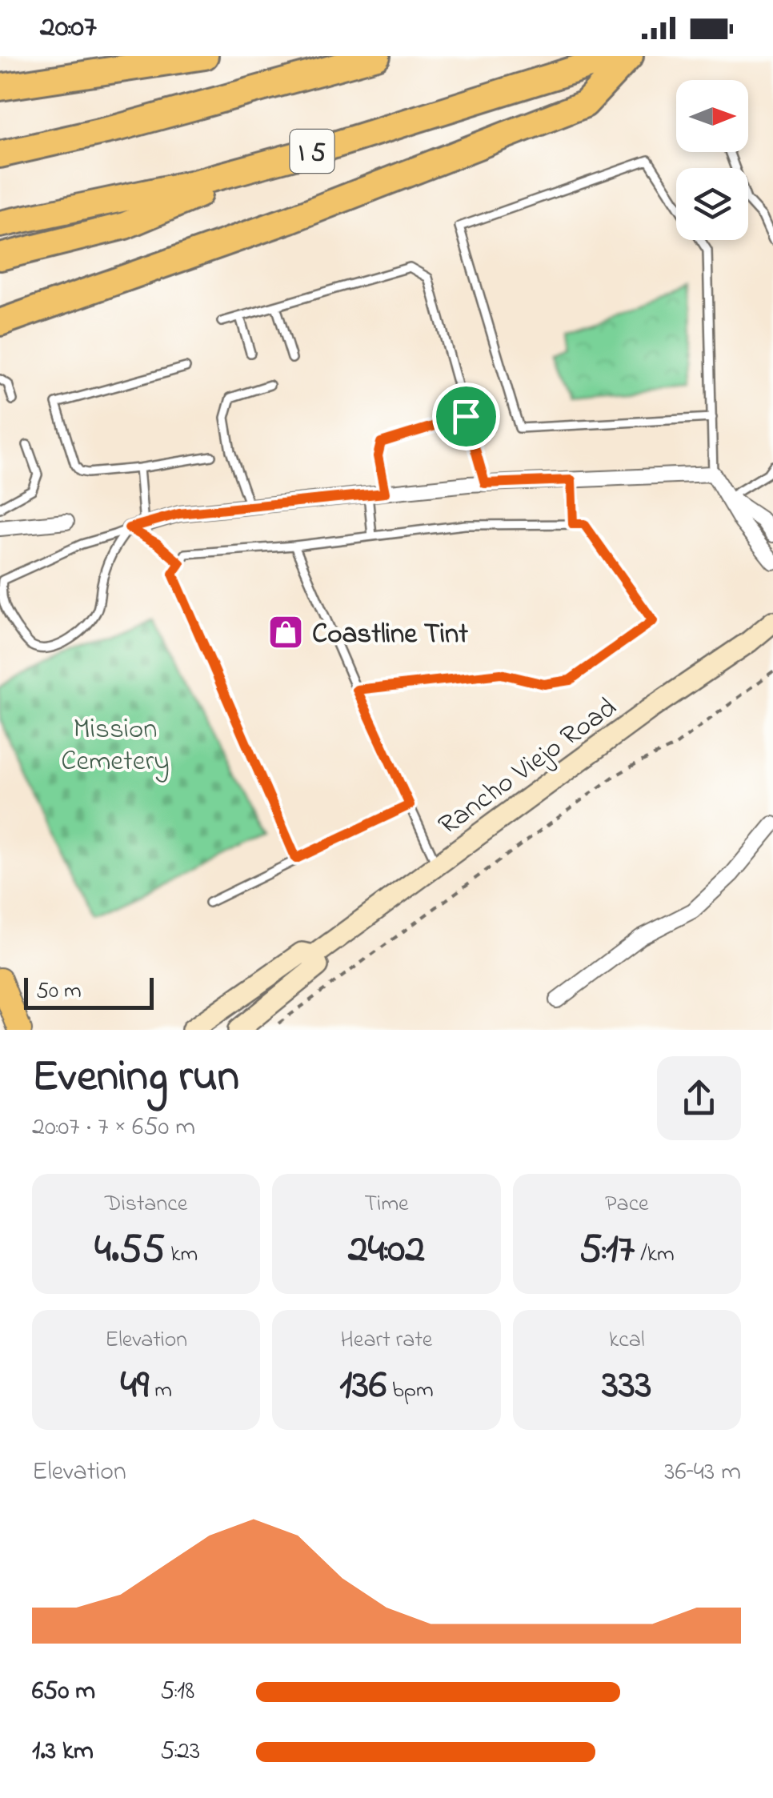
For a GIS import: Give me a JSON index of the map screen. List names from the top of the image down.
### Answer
{
  "streets": {
    "highway": ["I 5"],
    "main road": ["Rancho Viejo Road"]
  },
  "parks": ["Mission Cemetery"],
  "places": {
    "shop": ["Coastline Tint"]
  },
  "scale_bar": "50 m",
  "north": "right",
  "page": {
    "status": "20:07",
    "scale": "50 m",
    "heading": ["Evening run", "20:07 · 7 × 650 m"],
    "stats": [
      ["Distance", "4.55 km"],
      ["Time", "24:02"],
      ["Pace", "5:17 /km"],
      ["Elevation", "49 m"],
      ["Heart rate", "136 bpm"],
      ["kcal", "333"]
    ],
    "chart": ["Elevation", "36–43 m"],
    "list": [
      {
        "name": "650 m",
        "note": "5:18"
      },
      {
        "name": "1.3 km",
        "note": "5:23"
      }
    ]
  }
}
